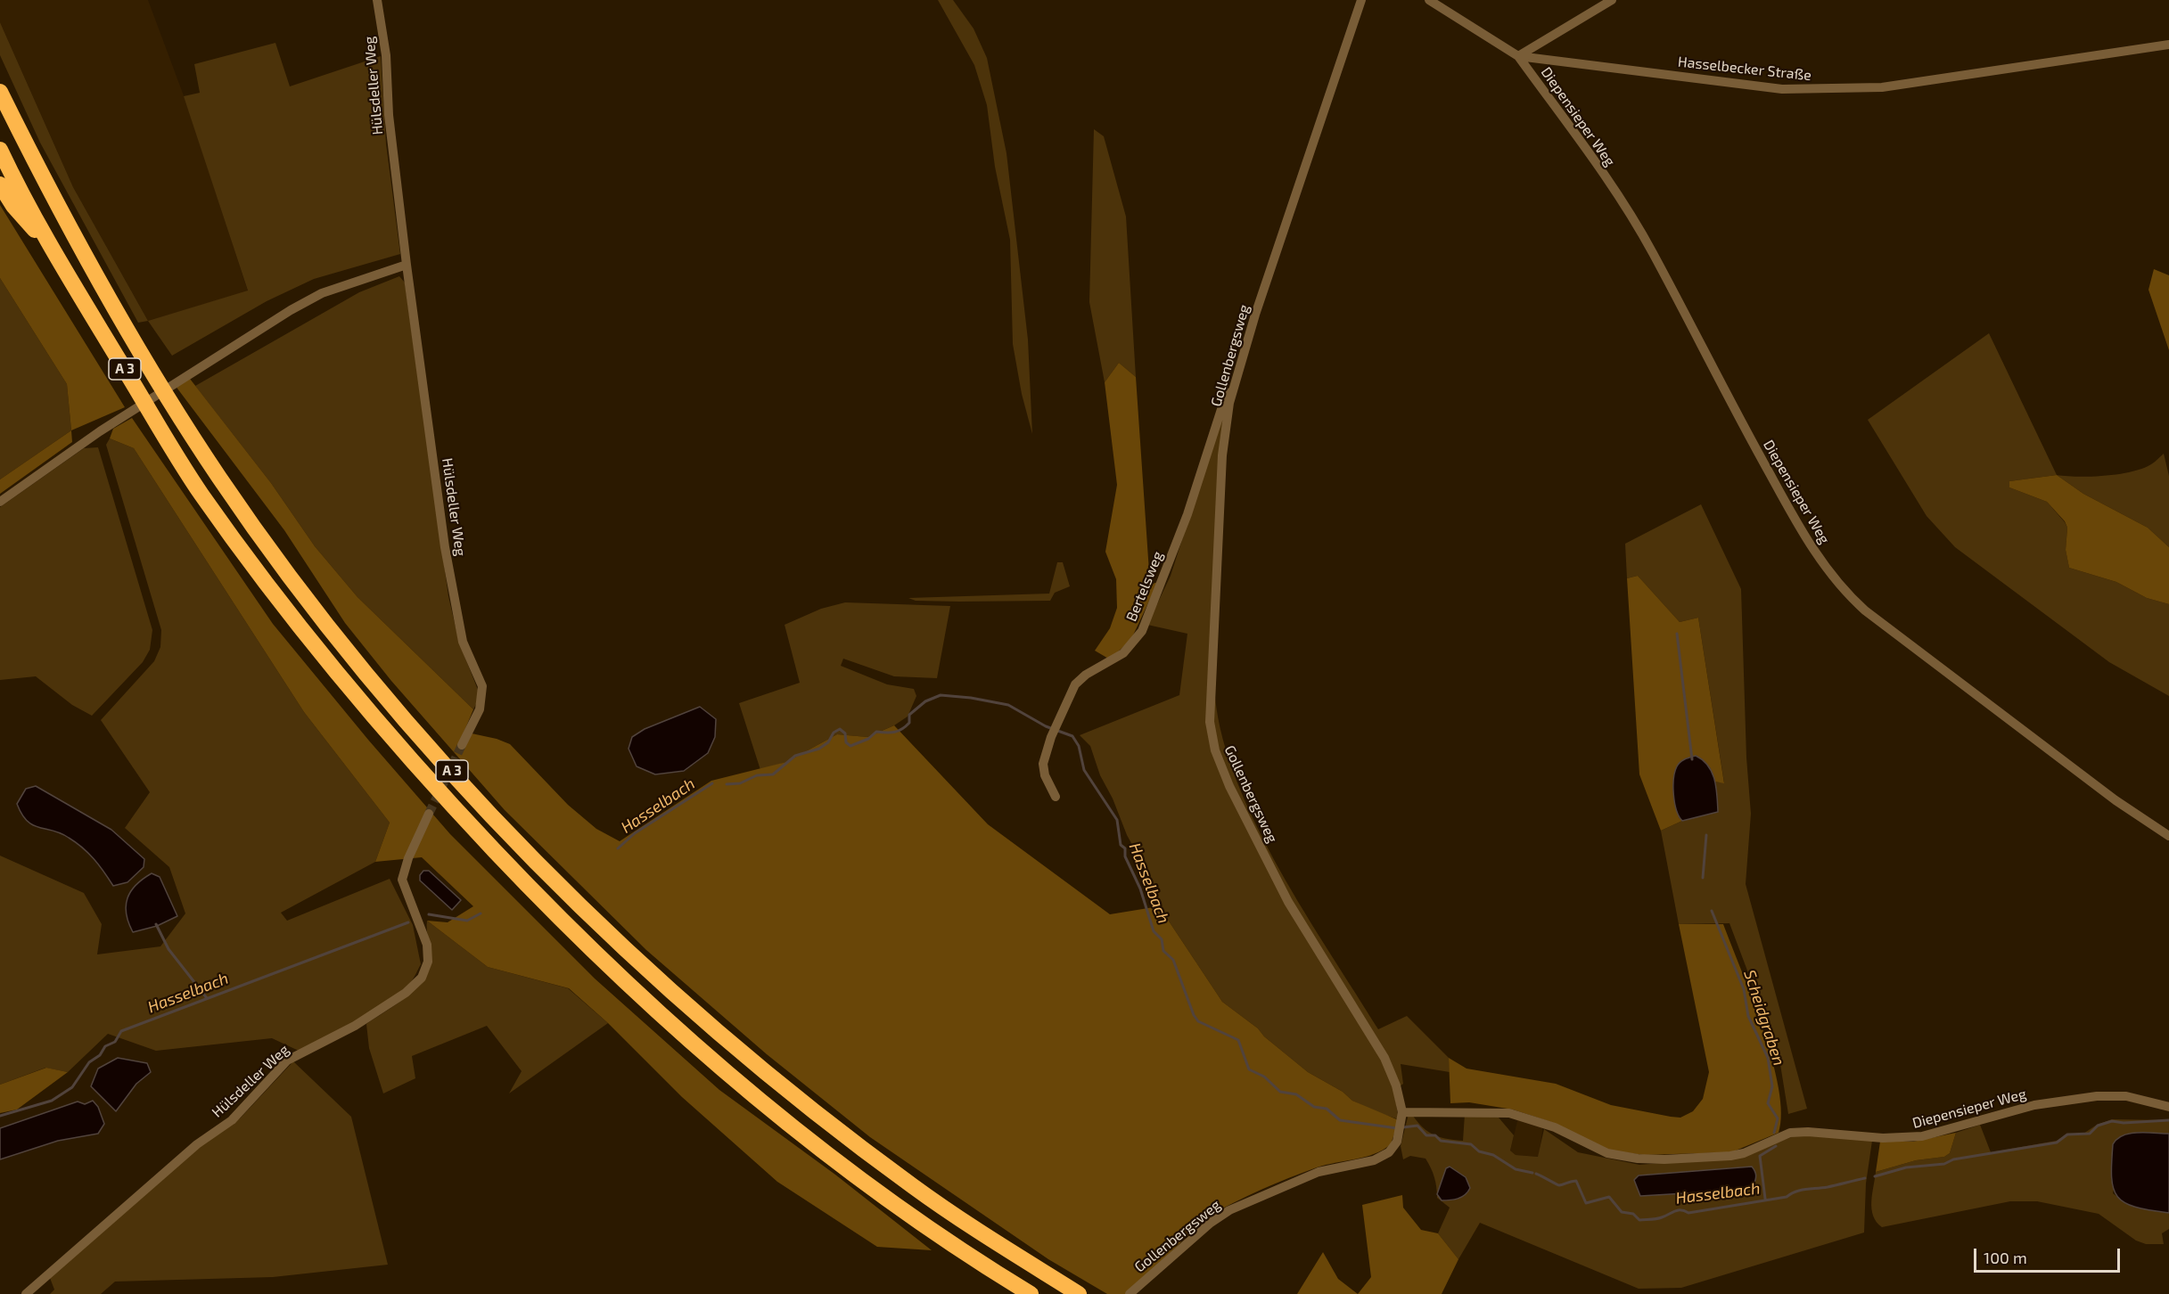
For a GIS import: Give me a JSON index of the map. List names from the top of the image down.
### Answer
{
  "streets": {
    "highway": ["A 3"],
    "street": [
      "Hasselbecker Straße",
      "Hülsdeller Weg",
      "Diepensieper Weg",
      "Gollenbergsweg",
      "Bertelsweg"
    ]
  },
  "crossings": [
    ["Hasselbecker Straße", "Diepensieper Weg"],
    ["Diepensieper Weg", "Gollenbergsweg"],
    ["Gollenbergsweg", "Bertelsweg"]
  ],
  "water": ["Hasselbach", "Scheidgraben"],
  "scale_bar": "100 m"
}
